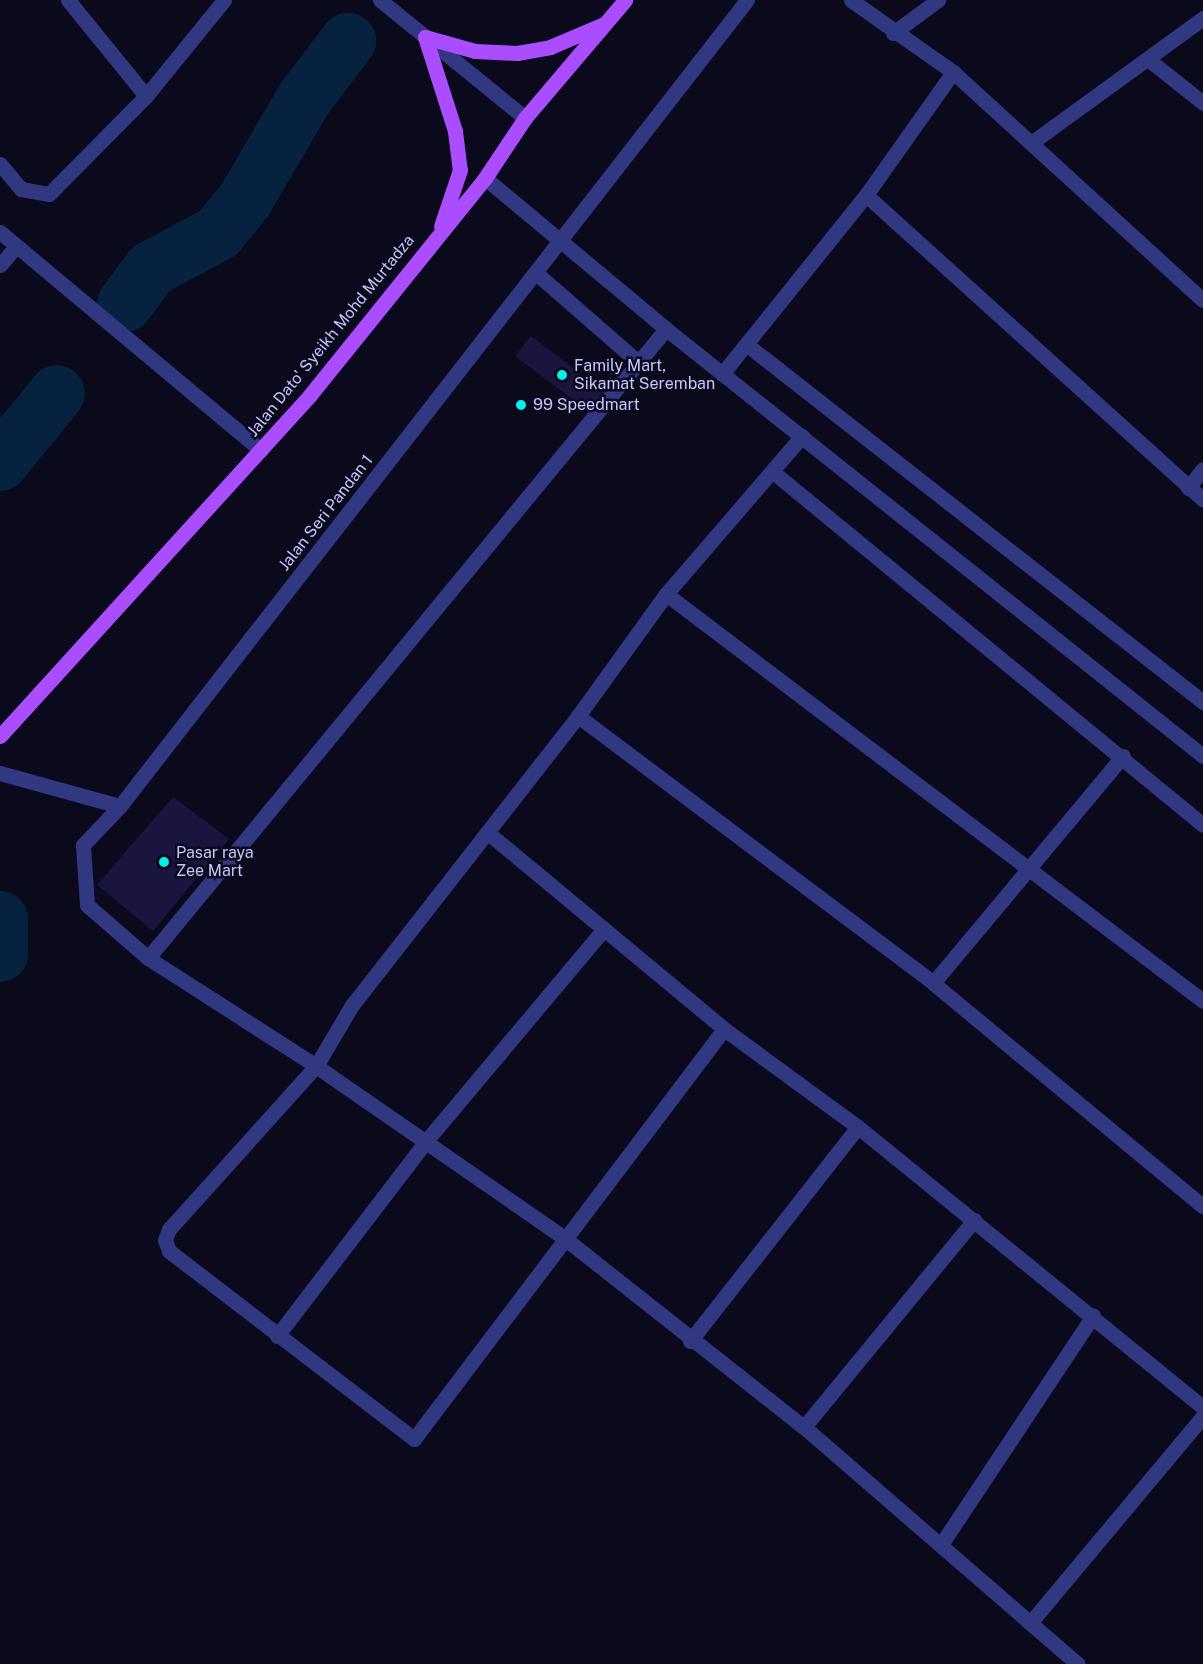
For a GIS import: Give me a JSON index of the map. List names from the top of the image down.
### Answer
{
  "streets": {
    "main road": ["Jalan Dato' Syeikh Mohd Murtadza"],
    "street": ["Jalan Seri Pandan 1"]
  },
  "places": ["Family Mart, Sikamat Seremban", "99 Speedmart", "Pasar raya Zee Mart"]
}
